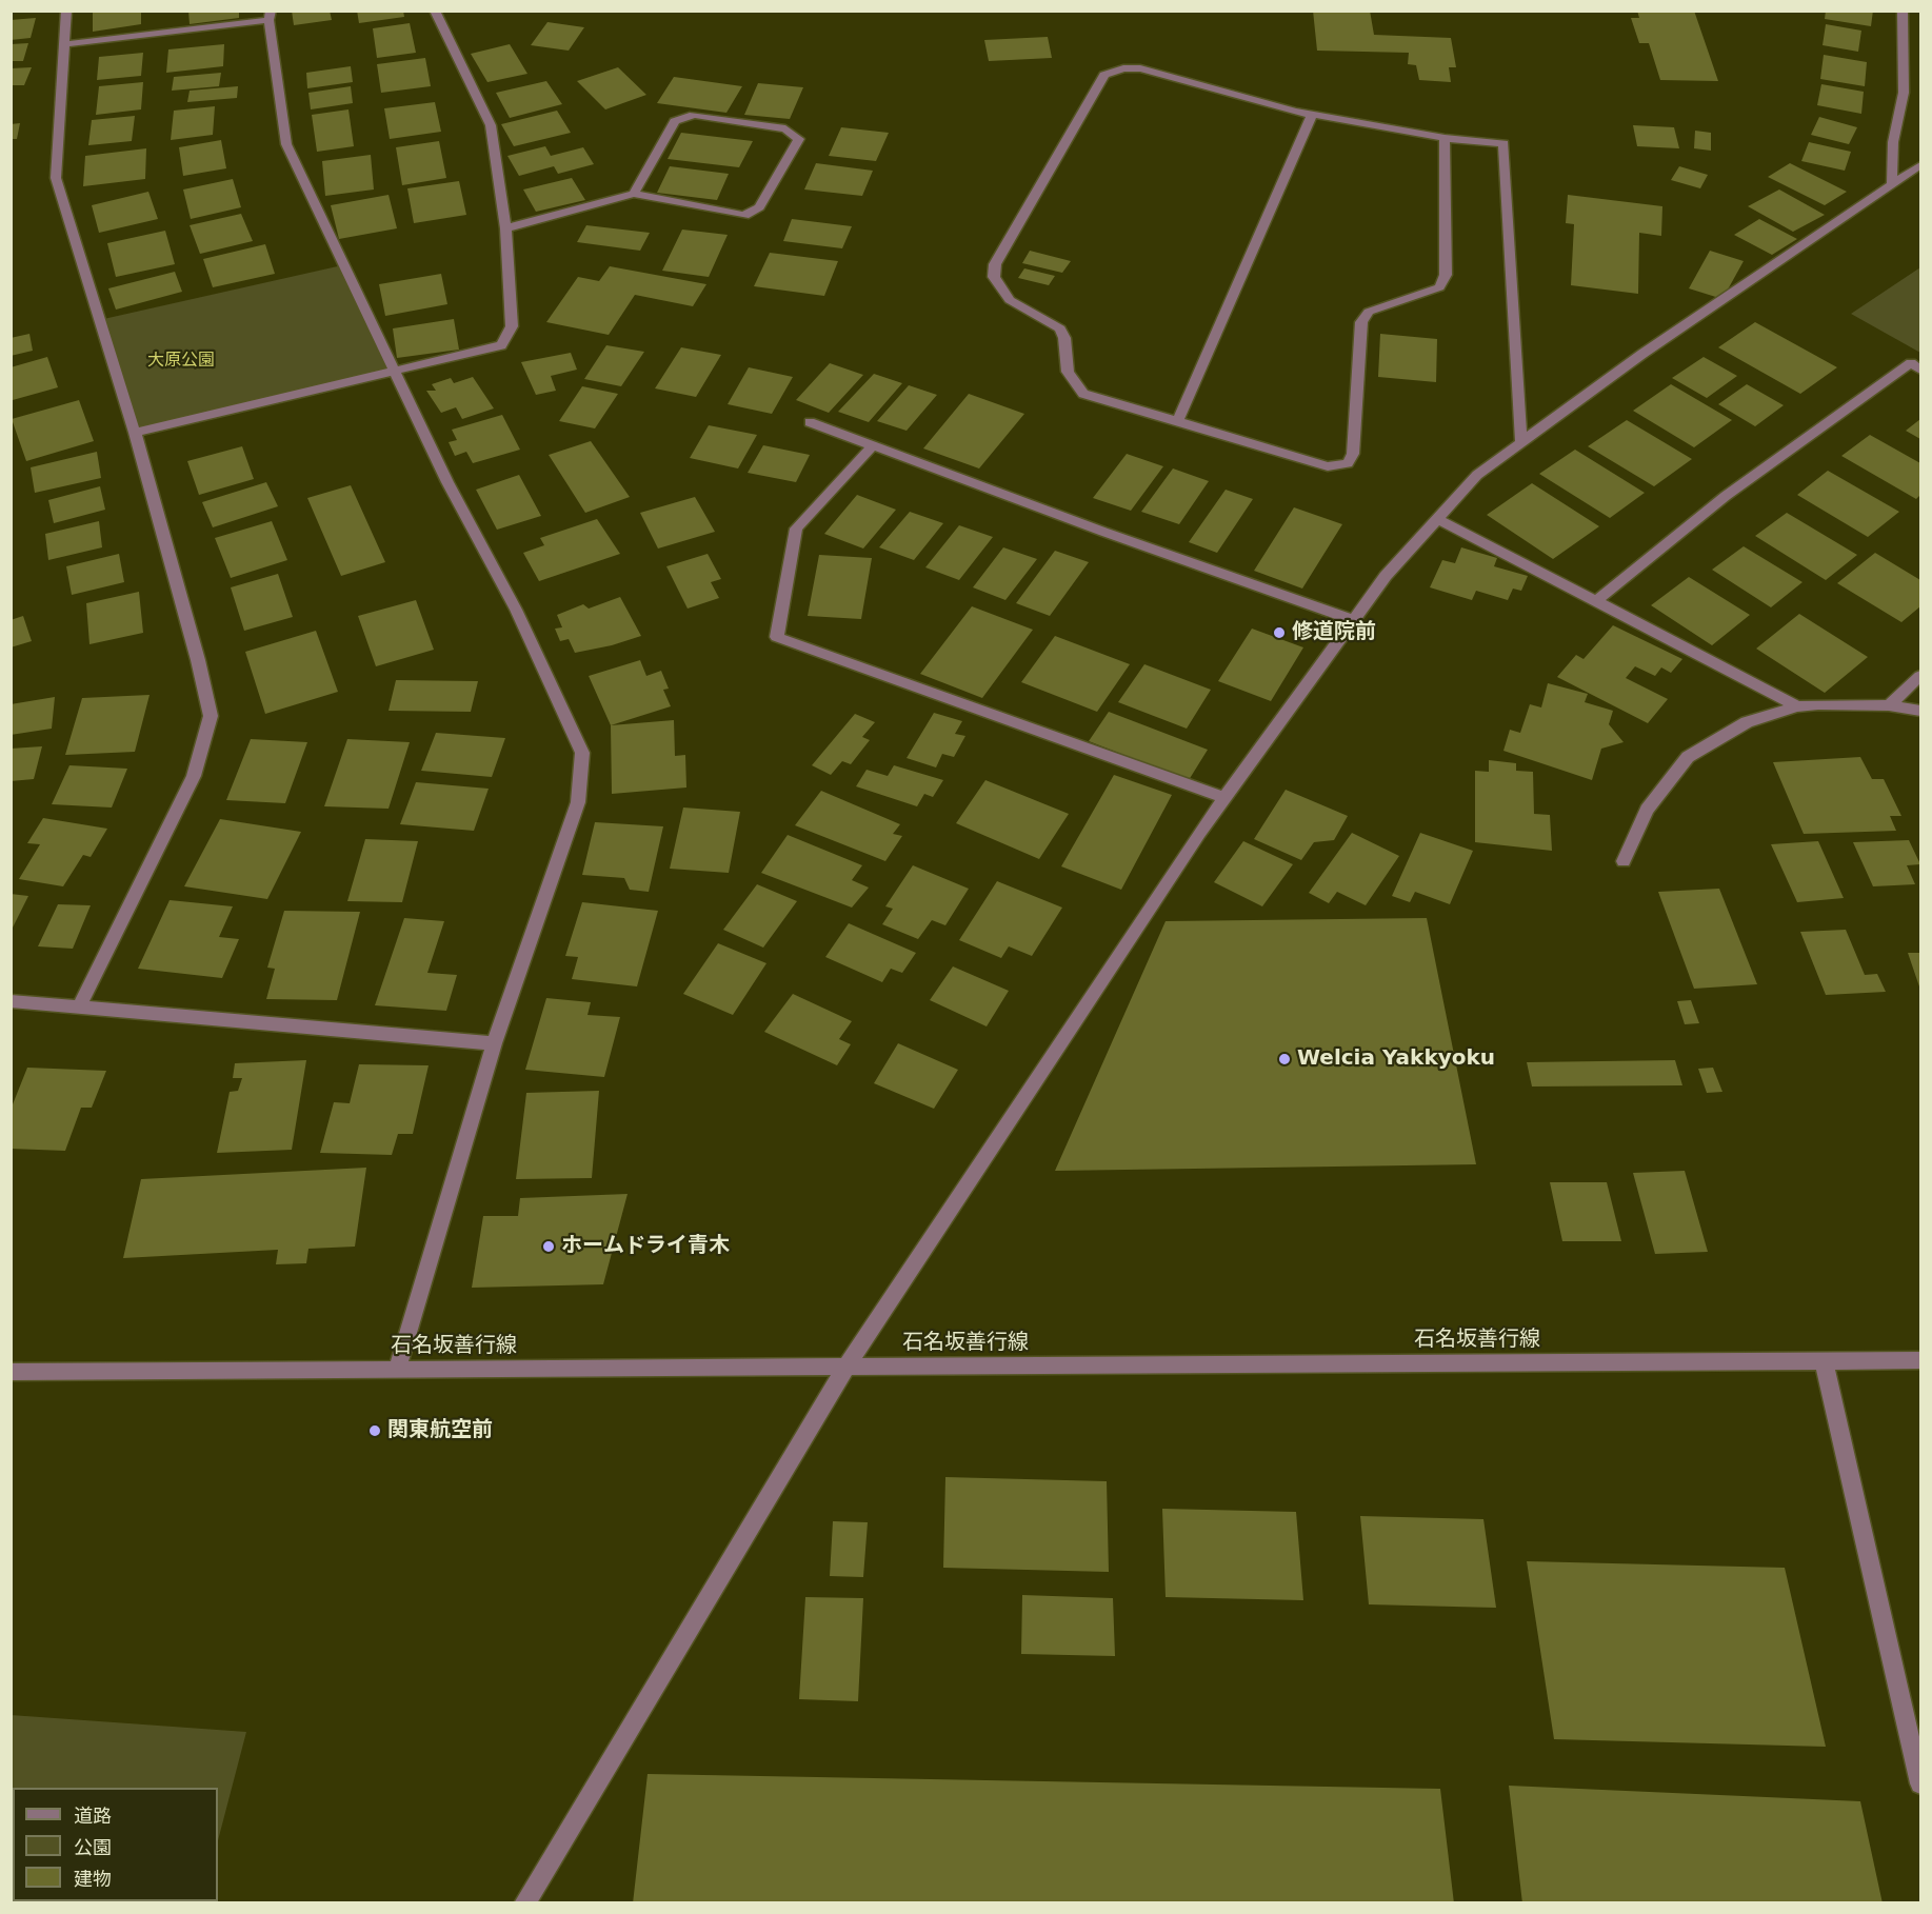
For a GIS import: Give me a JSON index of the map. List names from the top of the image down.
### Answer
{
  "streets": {
    "street": ["石名坂善行線"]
  },
  "parks": ["大原公園"],
  "places": [
    "修道院前",
    "Welcia Yakkyoku",
    "ホームドライ青木",
    "関東航空前"
  ],
  "legend": ["道路", "公園", "建物"]
}
